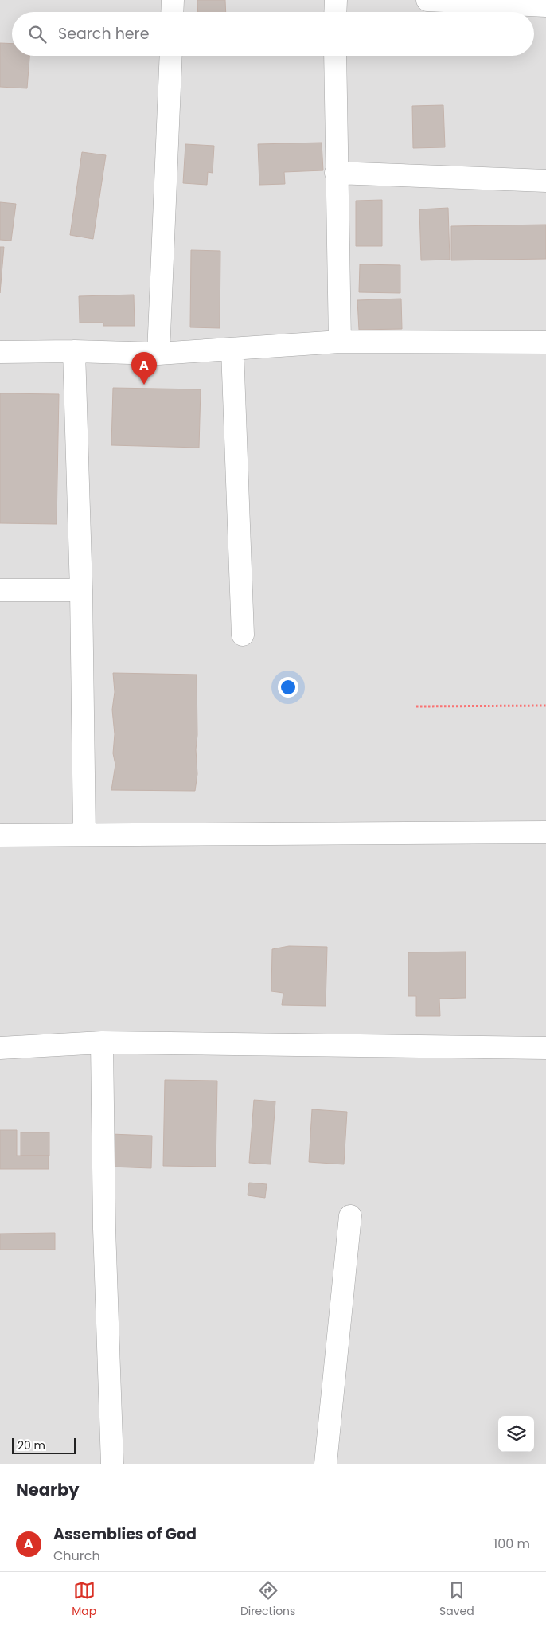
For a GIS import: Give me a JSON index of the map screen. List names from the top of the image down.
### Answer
{
  "scale_bar": "20 m",
  "page": {
    "search": "Search here",
    "pins": "A",
    "scale": "20 m",
    "heading": "Nearby",
    "list": [
      {
        "mark": "A",
        "name": "Assemblies of God",
        "note": "Church",
        "value": "100 m"
      }
    ],
    "nav": ["Map", "Directions", "Saved"]
  }
}
